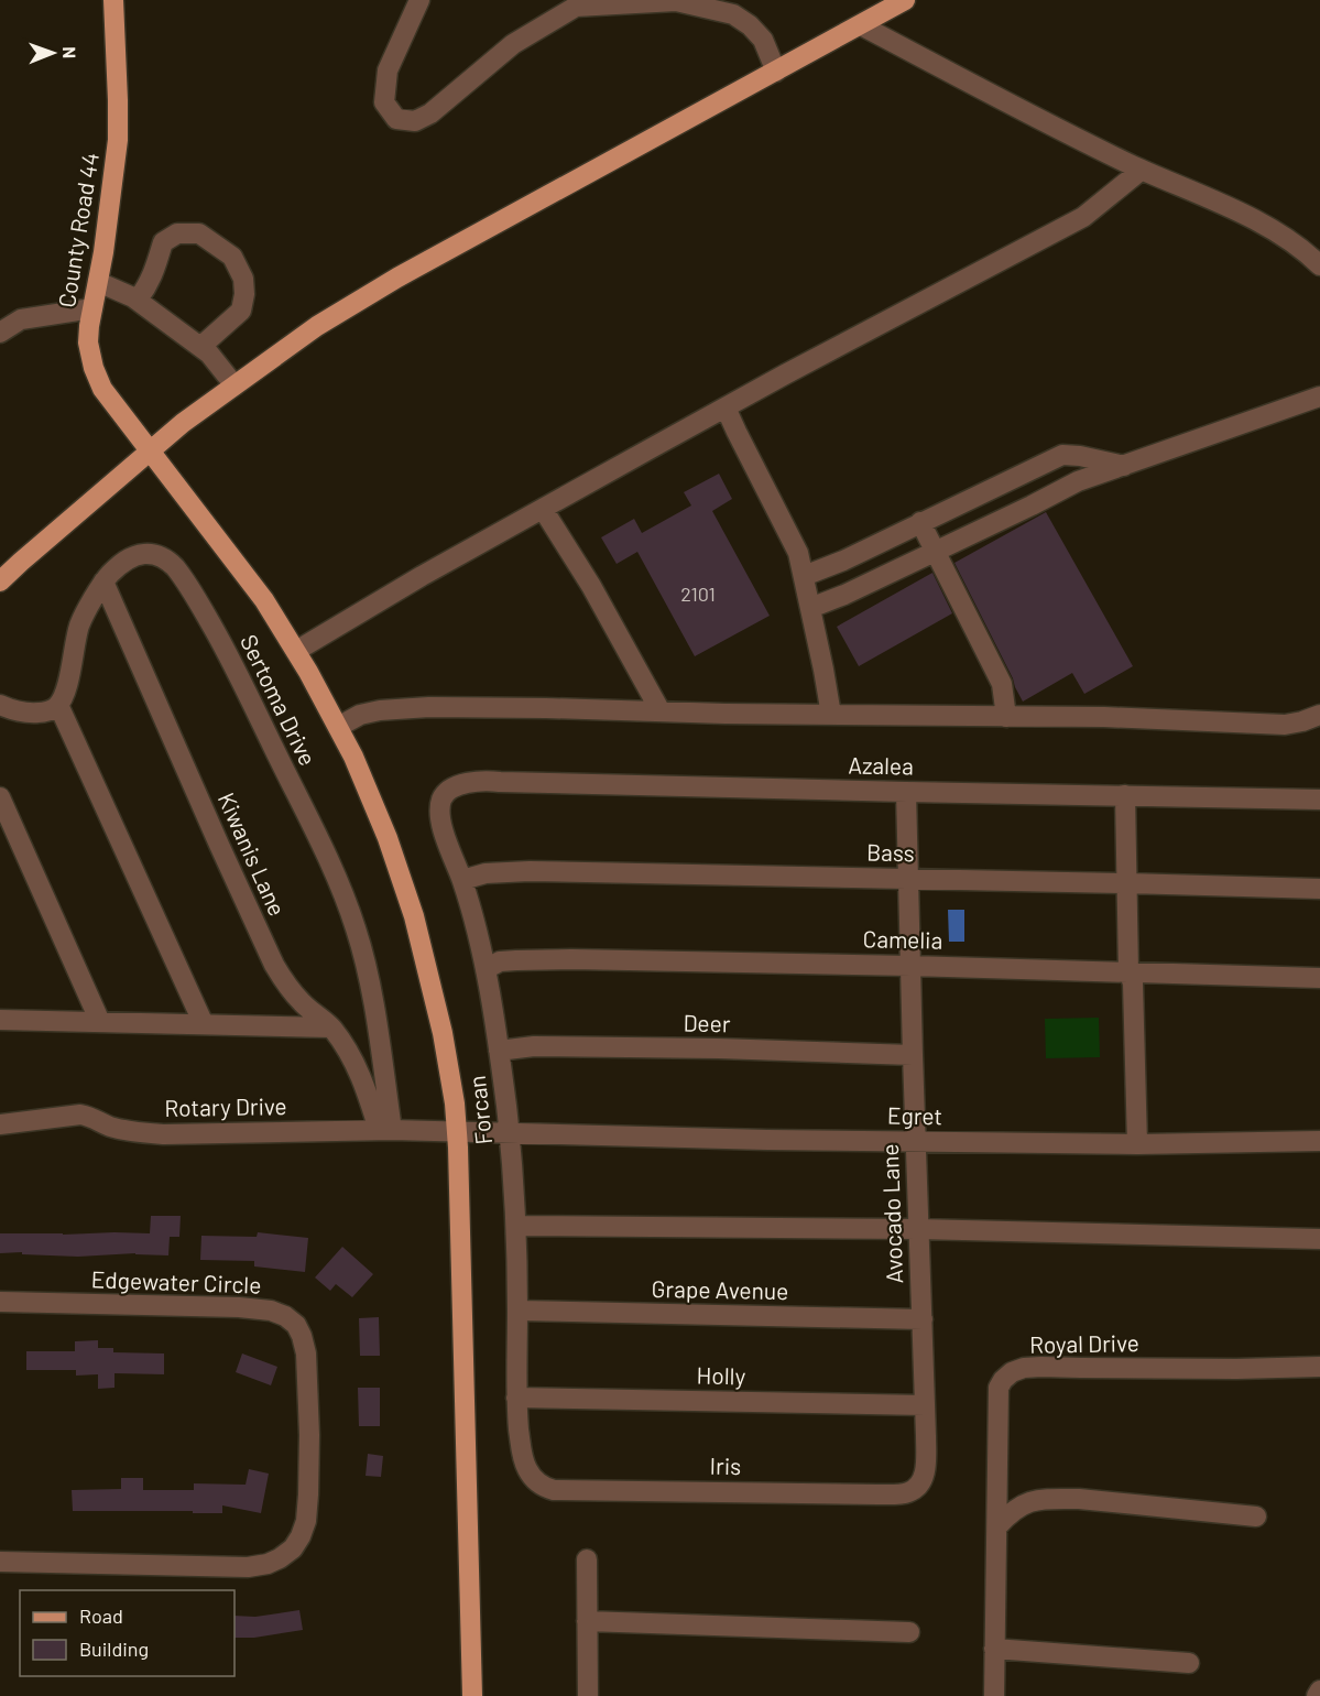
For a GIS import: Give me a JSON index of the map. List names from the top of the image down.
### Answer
{
  "streets": {
    "main road": ["County Road 44"],
    "street": [
      "Sertoma Drive",
      "Azalea",
      "Bass",
      "Kiwanis Lane",
      "Camelia",
      "Deer",
      "Rotary Drive",
      "Forcan",
      "Egret",
      "Avocado Lane",
      "Edgewater Circle",
      "Grape Avenue",
      "Royal Drive",
      "Holly",
      "Iris"
    ]
  },
  "crossings": [
    ["County Road 44", "Rotary Drive"],
    ["County Road 44", "Egret"],
    ["Sertoma Drive", "Kiwanis Lane"],
    ["Sertoma Drive", "Rotary Drive"],
    ["Azalea", "Forcan"],
    ["Azalea", "Avocado Lane"],
    ["Bass", "Forcan"],
    ["Bass", "Avocado Lane"],
    ["Kiwanis Lane", "Rotary Drive"],
    ["Camelia", "Forcan"],
    ["Camelia", "Avocado Lane"],
    ["Deer", "Forcan"],
    ["Deer", "Avocado Lane"],
    ["Rotary Drive", "Egret"],
    ["Forcan", "Egret"],
    ["Forcan", "Grape Avenue"],
    ["Forcan", "Holly"],
    ["Forcan", "Iris"],
    ["Egret", "Avocado Lane"],
    ["Avocado Lane", "Grape Avenue"],
    ["Avocado Lane", "Holly"],
    ["Avocado Lane", "Iris"]
  ],
  "house_numbers": ["2101"],
  "legend": ["Road", "Building"],
  "north": "right"
}
